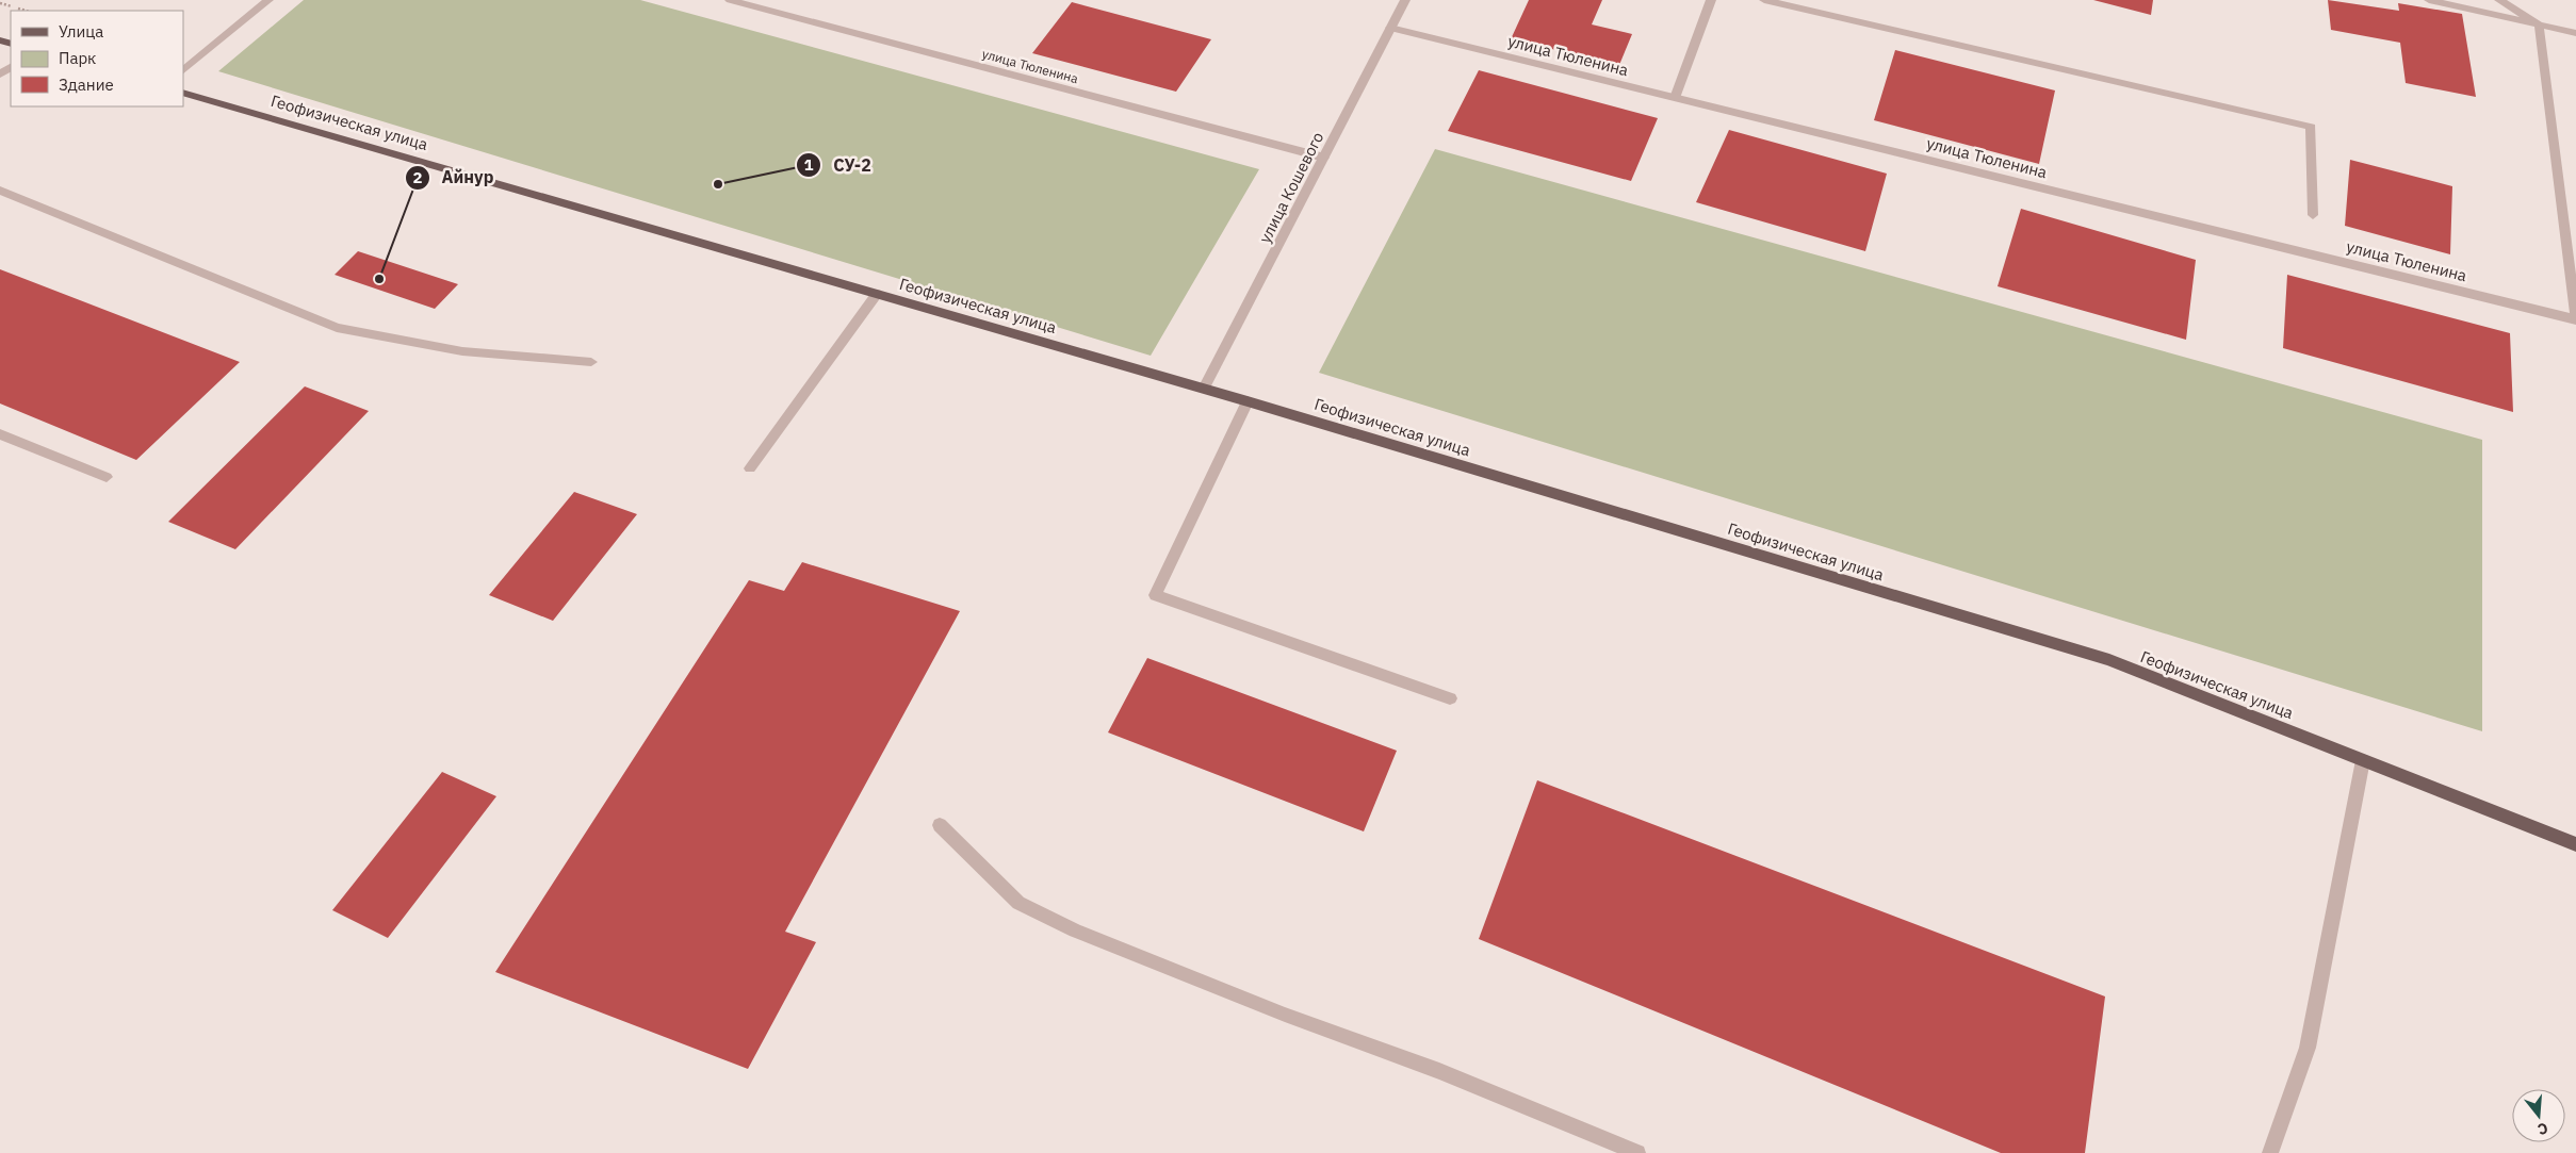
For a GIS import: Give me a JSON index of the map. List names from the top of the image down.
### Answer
{
  "streets": {
    "main road": ["Геофизическая улица"],
    "street": ["улица Тюленина", "улица Кошевого"]
  },
  "crossings": [
    ["улица Тюленина", "улица Кошевого"],
    ["Геофизическая улица", "улица Кошевого"]
  ],
  "places": ["СУ-2", "Айнур"],
  "legend": ["Улица", "Парк", "Здание"],
  "north": "bottom"
}
